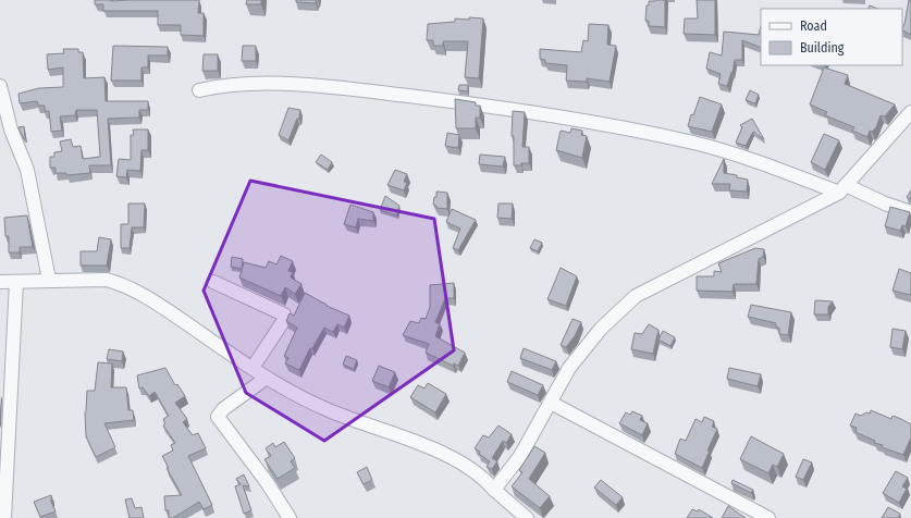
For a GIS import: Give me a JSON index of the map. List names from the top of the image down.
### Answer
{
  "legend": ["Road", "Building"]
}
